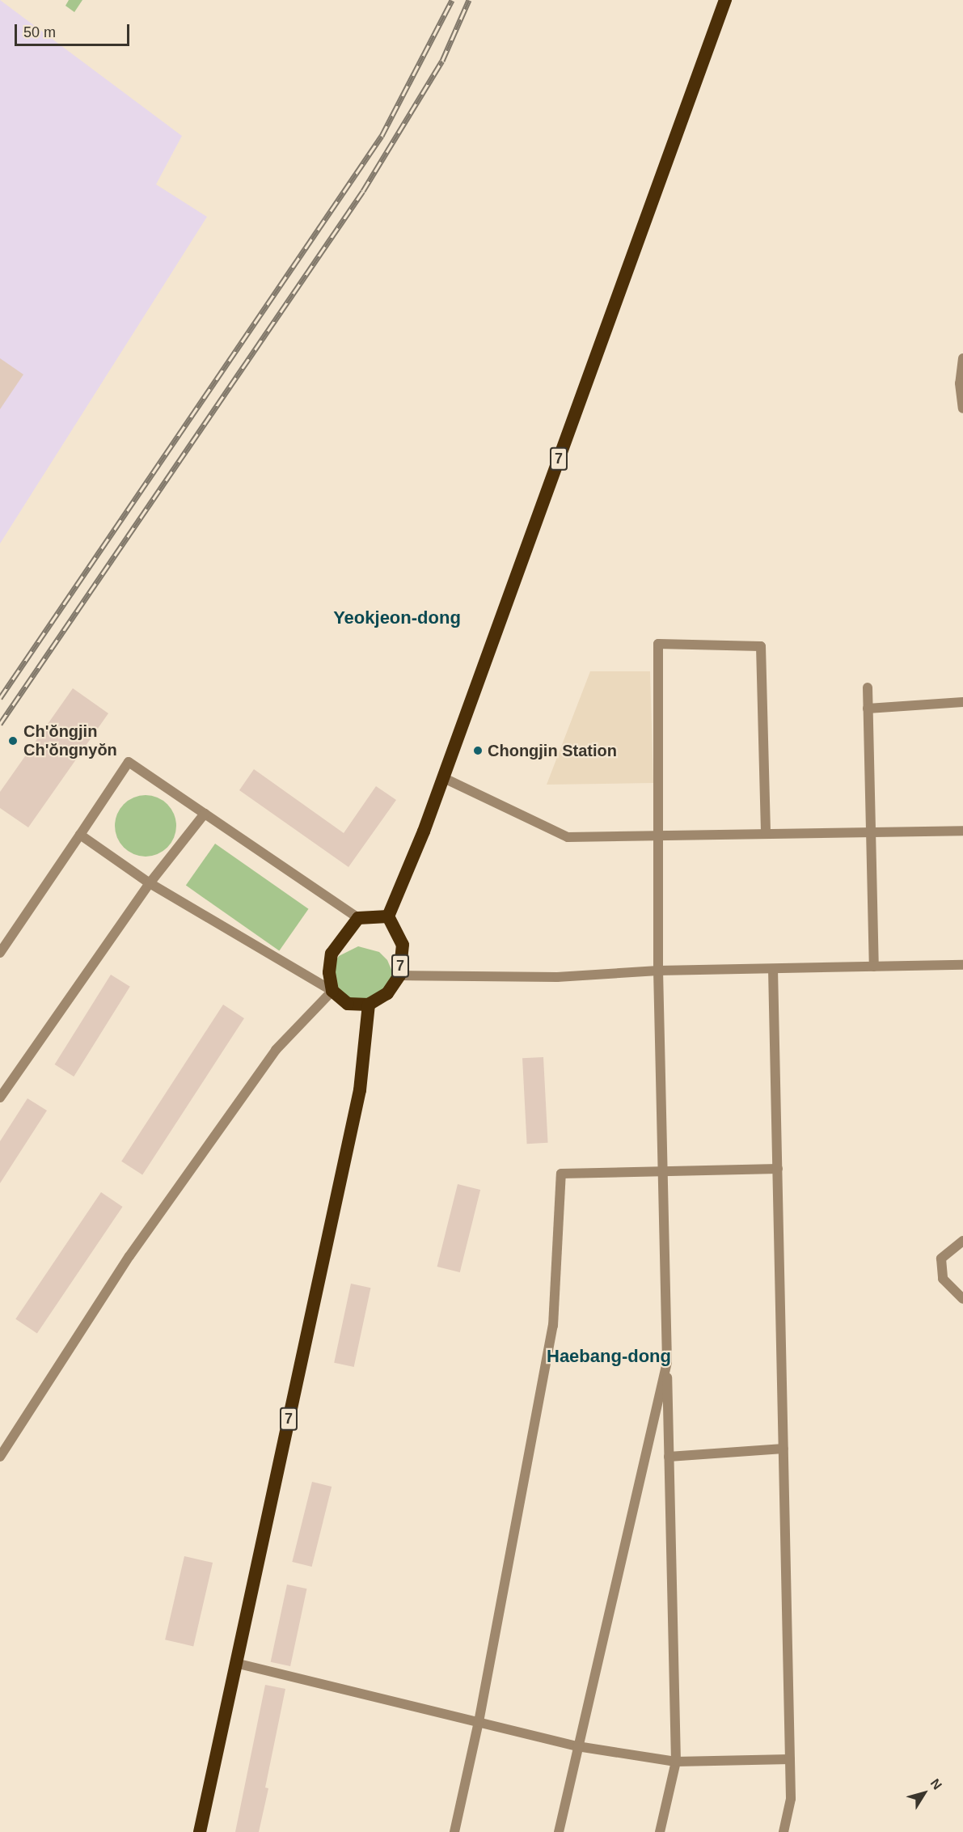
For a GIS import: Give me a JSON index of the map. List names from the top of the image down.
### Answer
{
  "streets": {
    "highway": ["7"]
  },
  "districts": ["Yeokjeon-dong", "Haebang-dong"],
  "places": ["Ch'ŏngjin Ch'ŏngnyŏn", "Chongjin Station"],
  "scale_bar": "50 m",
  "north": "top right"
}
